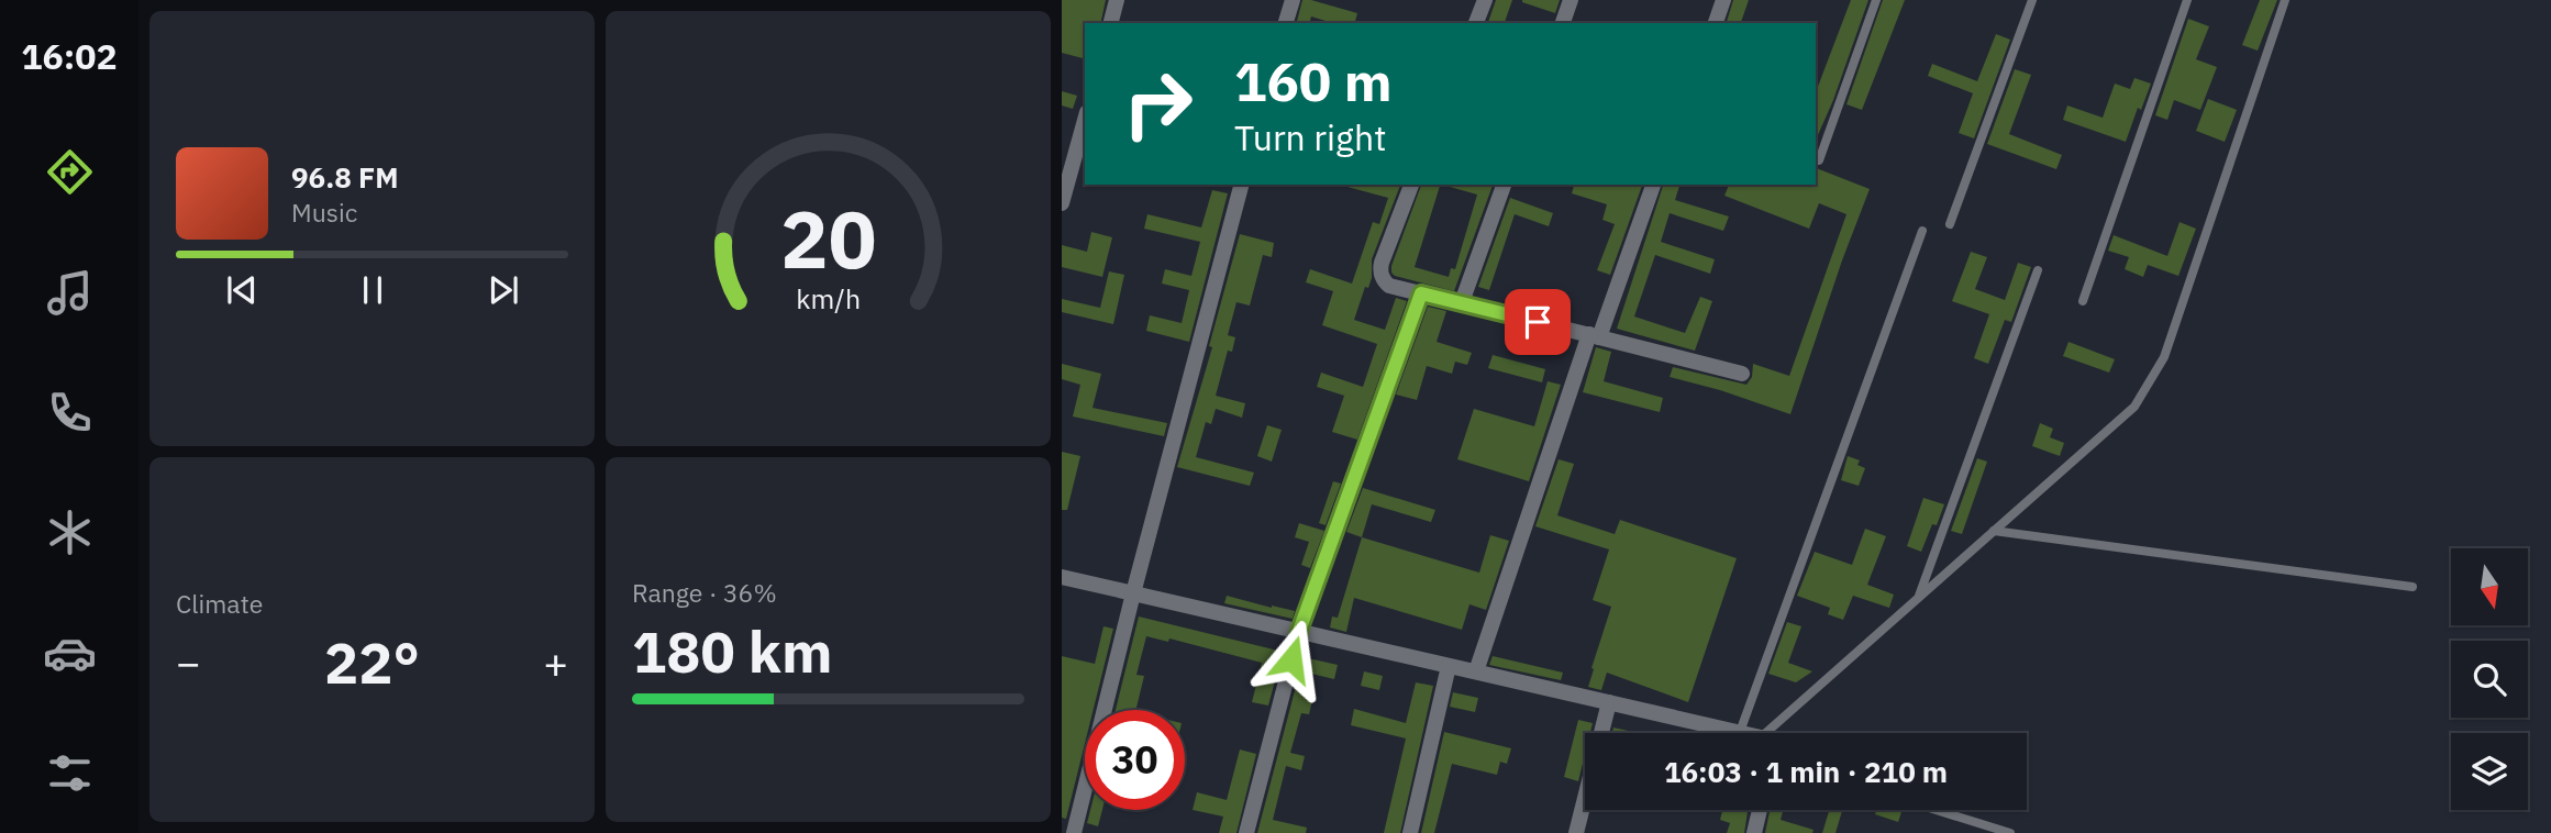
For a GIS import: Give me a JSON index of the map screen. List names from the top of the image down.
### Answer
{
  "north": "bottom",
  "page": {
    "tabs": "16:02",
    "turn": ["160 m", "Turn right"],
    "song": ["96.8 FM", "Music"],
    "tile": [
      "Climate",
      ["Range · 36%", "180 km"]
    ],
    "heat": ["−", "22°", "+"],
    "limit": "30",
    "trip": "16:03 · 1 min · 210 m",
    "gauge": ["20", "km/h"]
  }
}
